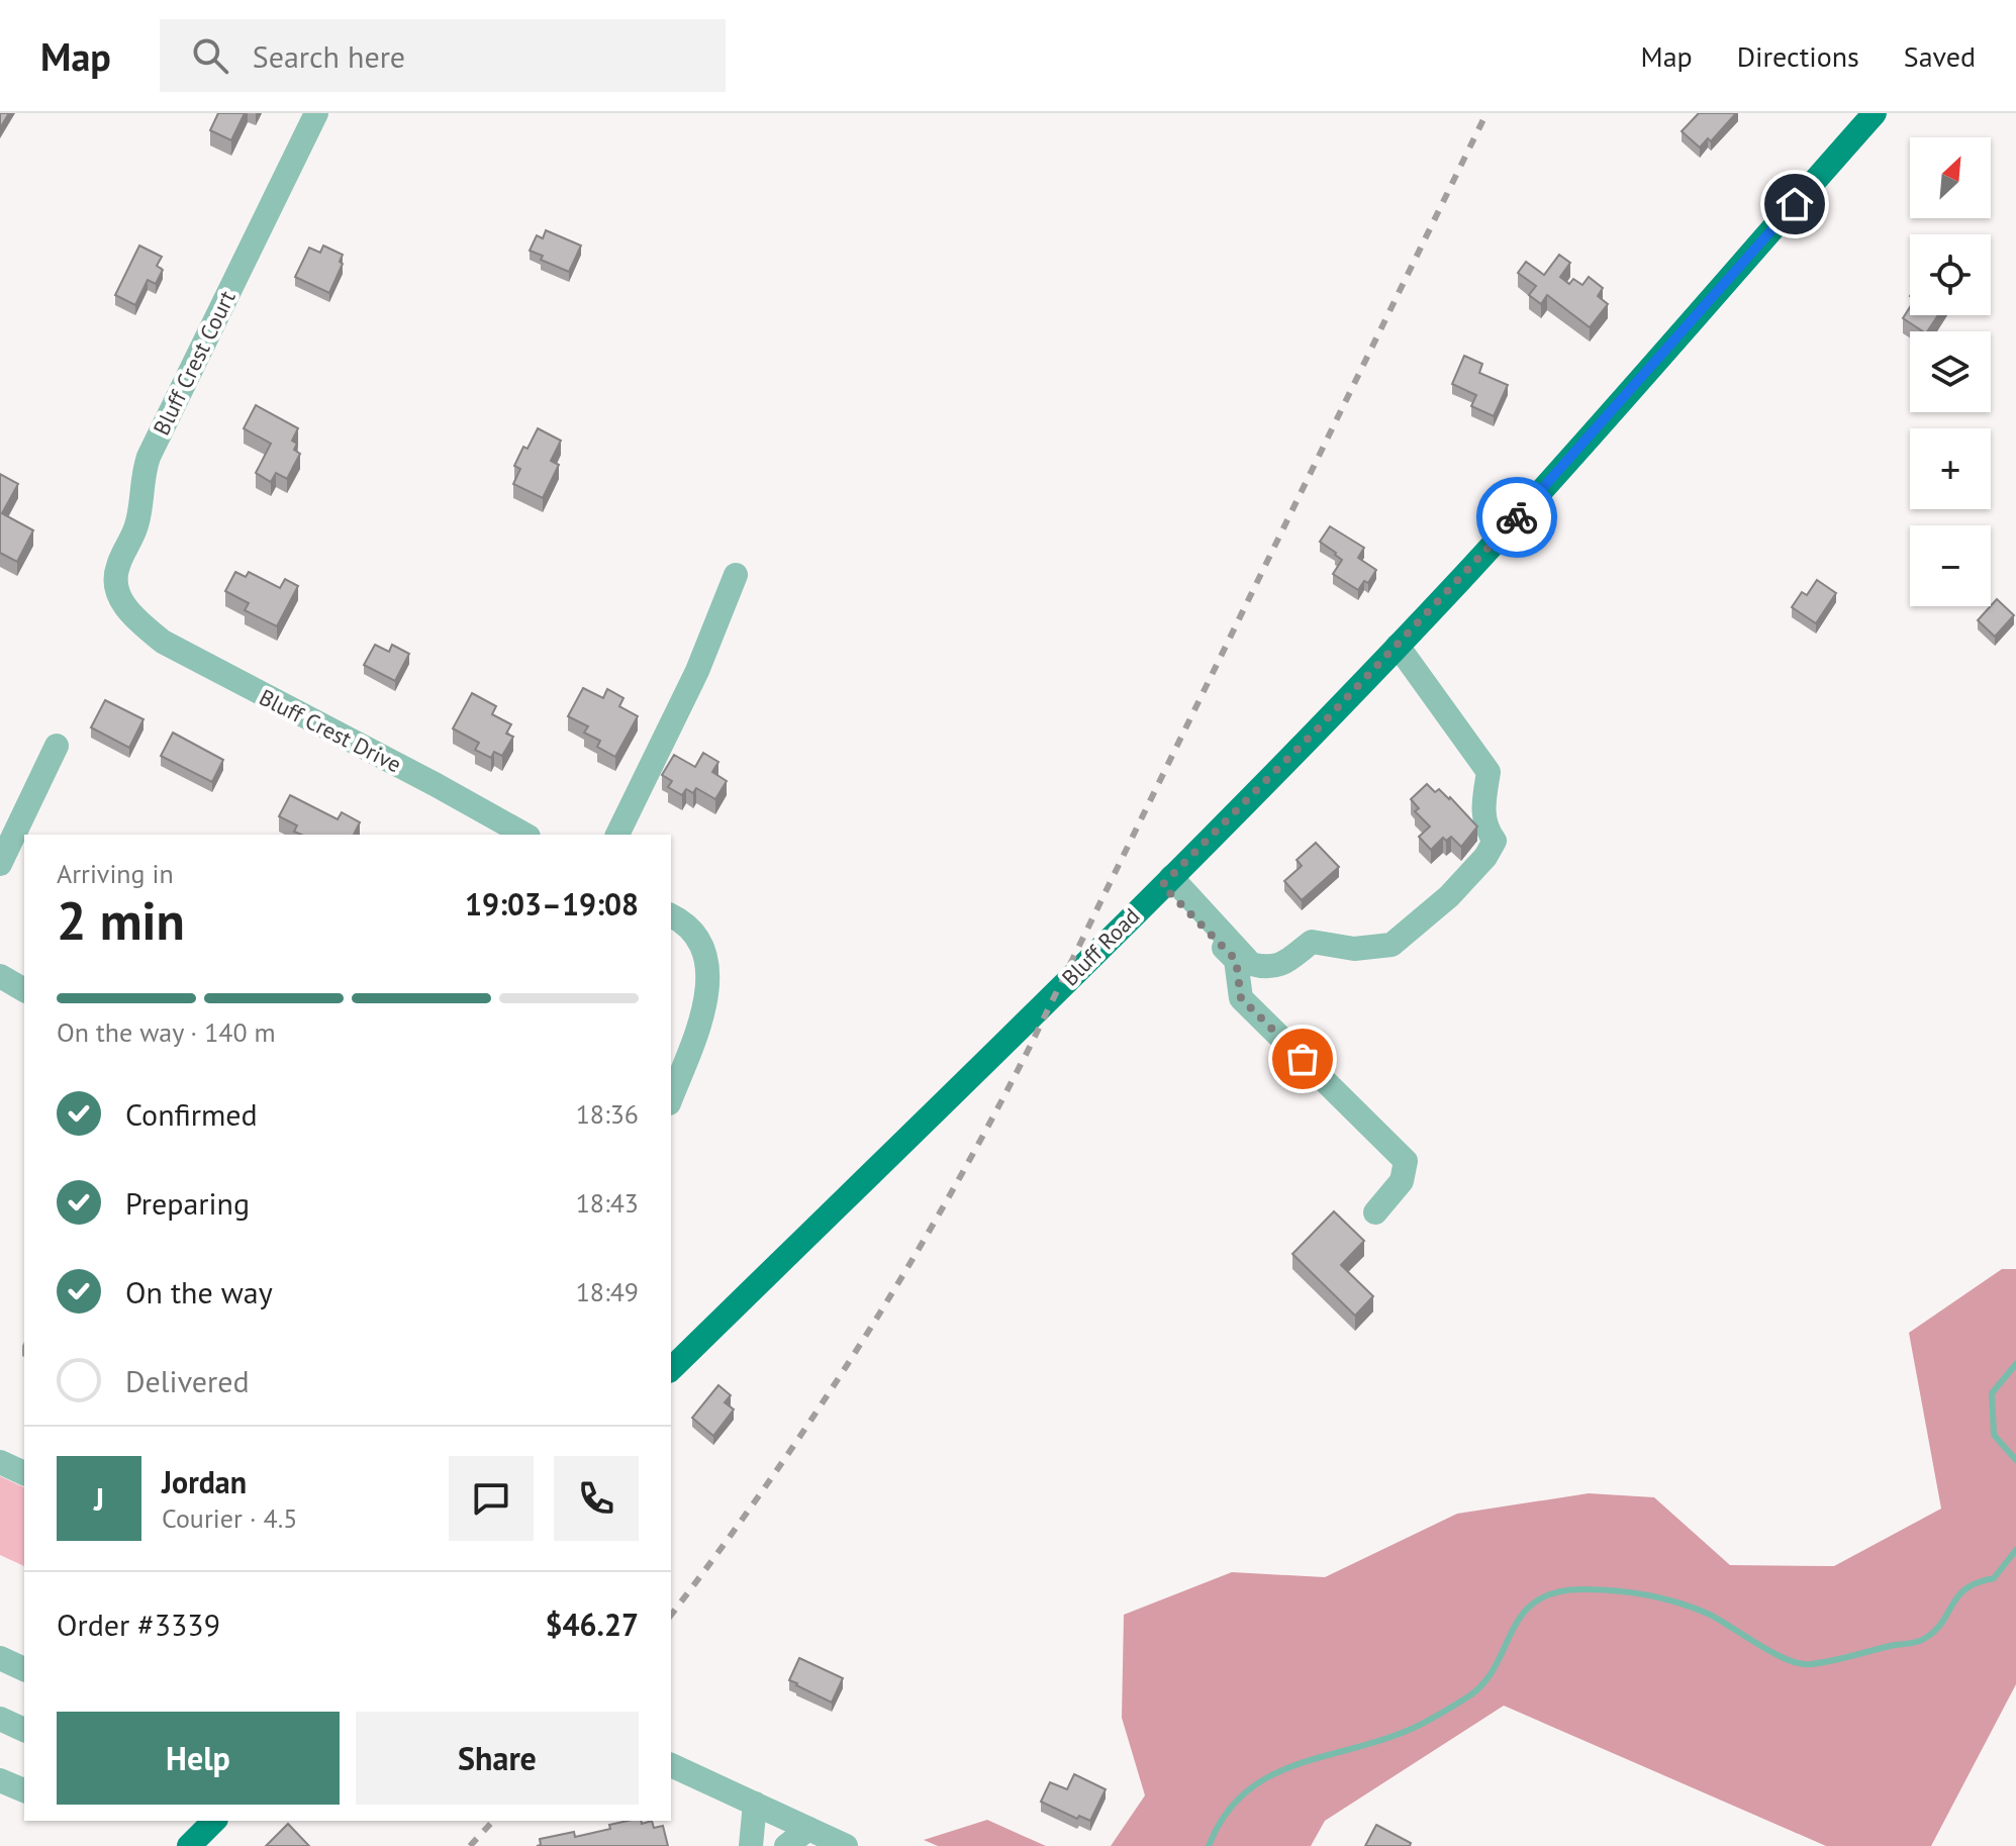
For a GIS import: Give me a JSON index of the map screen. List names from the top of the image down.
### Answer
{
  "streets": {
    "main road": ["Bluff Road"],
    "street": ["Bluff Crest Court", "Bluff Crest Drive"]
  },
  "crossings": [
    ["Bluff Crest Court", "Bluff Crest Drive"]
  ],
  "north": "top right",
  "page": {
    "header": "Map",
    "search": "Search here",
    "nav": ["Map", "Directions", "Saved"],
    "map_buttons": ["+", "−"],
    "heading": ["2 min", "Arriving in", "19:03–19:08"],
    "panel": [
      "Jordan",
      "Courier · 4.5",
      "Order #3339",
      "$46.27"
    ],
    "bar": "On the way · 140 m",
    "list": [
      ["Confirmed", "18:36"],
      ["Preparing", "18:43"],
      ["On the way", "18:49"],
      "Delivered"
    ],
    "round": "J",
    "buttons": ["Help", "Share"]
  }
}
